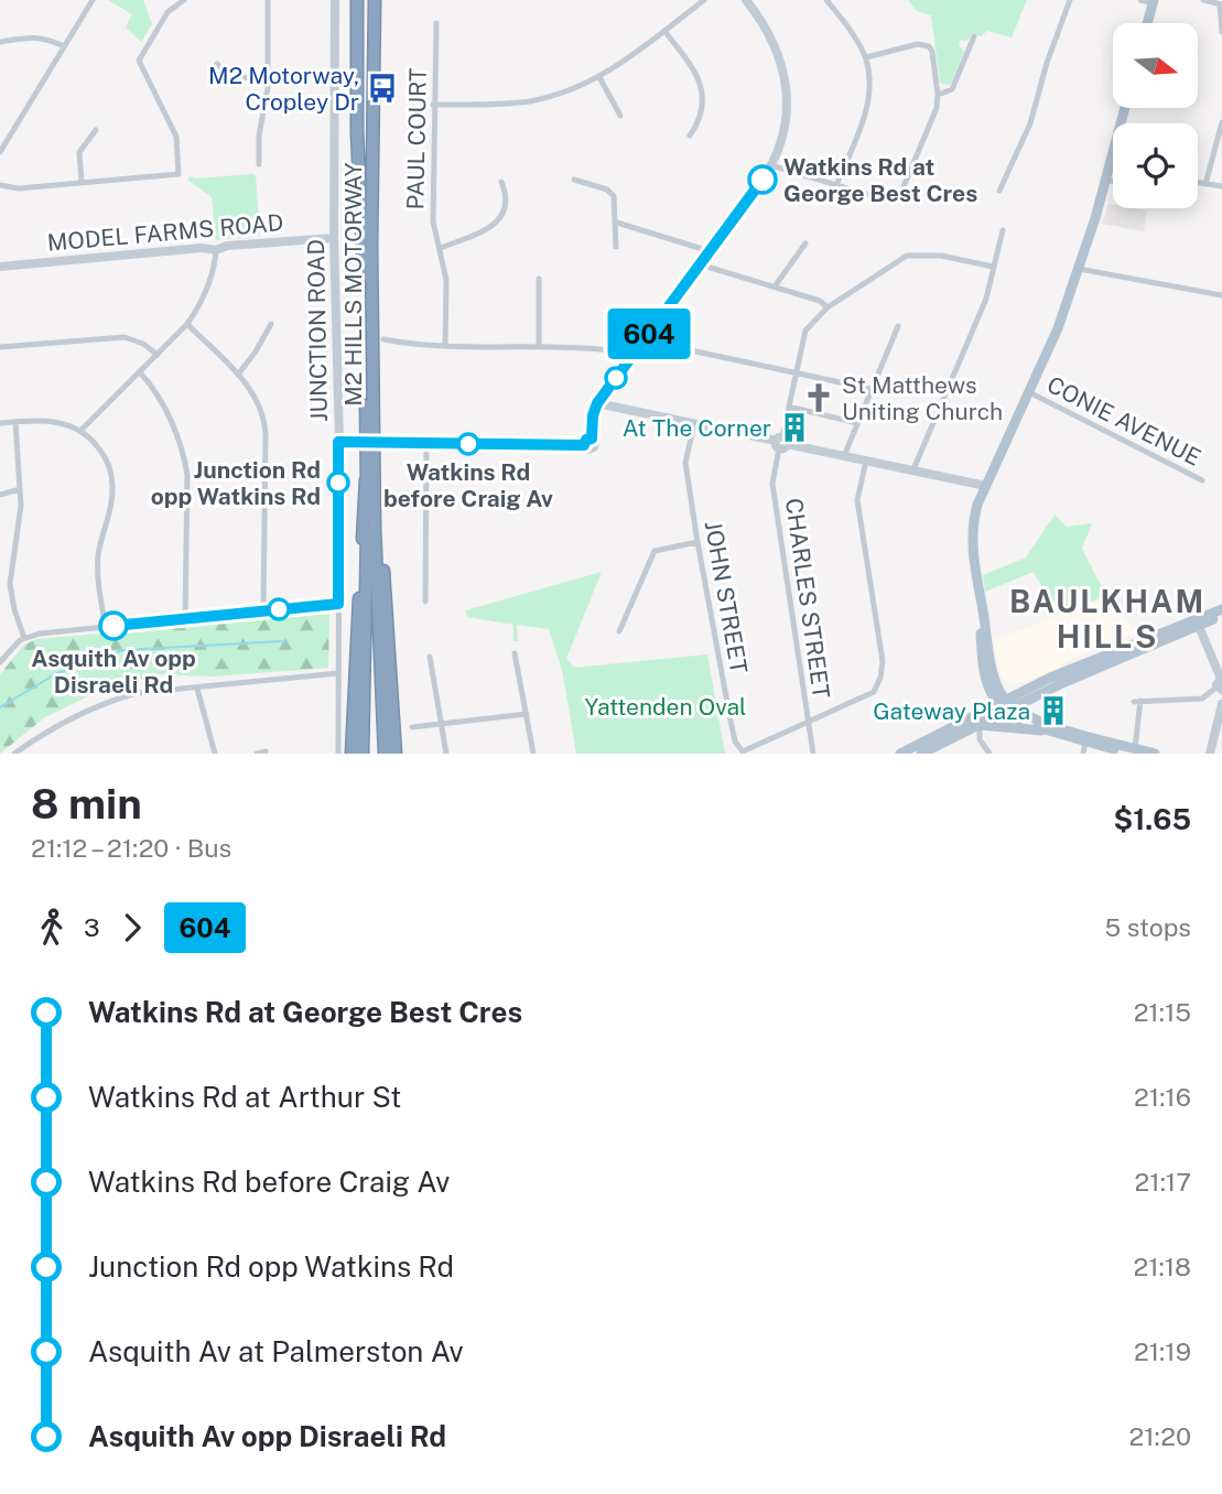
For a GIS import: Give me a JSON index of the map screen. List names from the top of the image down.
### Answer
{
  "streets": {
    "highway": ["M2 HILLS MOTORWAY"],
    "street": [
      "PAUL COURT",
      "MODEL FARMS ROAD",
      "JUNCTION ROAD",
      "CONIE AVENUE",
      "JOHN STREET",
      "CHARLES STREET"
    ]
  },
  "crossings": [
    ["MODEL FARMS ROAD", "JUNCTION ROAD"],
    ["JOHN STREET", "CHARLES STREET"]
  ],
  "districts": ["BAULKHAM HILLS"],
  "parks": ["Yattenden Oval"],
  "places": {
    "bus stop": ["M2 Motorway, Cropley Dr"],
    "other": [
      "Watkins Rd at George Best Cres",
      "Watkins Rd before Craig Av",
      "Junction Rd opp Watkins Rd",
      "Asquith Av opp Disraeli Rd"
    ],
    "church": ["St Matthews Uniting Church"],
    "building": ["At The Corner", "Gateway Plaza"]
  },
  "lines": ["bus line 604"],
  "north": "right",
  "page": {
    "on_map": "604",
    "heading": ["8 min", "21:12 – 21:20 · Bus", "$1.65"],
    "legs": ["3", "604", "5 stops"],
    "list": [
      {
        "name": "Watkins Rd at George Best Cres",
        "value": "21:15"
      },
      {
        "name": "Watkins Rd at Arthur St",
        "value": "21:16"
      },
      {
        "name": "Watkins Rd before Craig Av",
        "value": "21:17"
      },
      {
        "name": "Junction Rd opp Watkins Rd",
        "value": "21:18"
      },
      {
        "name": "Asquith Av at Palmerston Av",
        "value": "21:19"
      },
      {
        "name": "Asquith Av opp Disraeli Rd",
        "value": "21:20"
      }
    ]
  }
}
